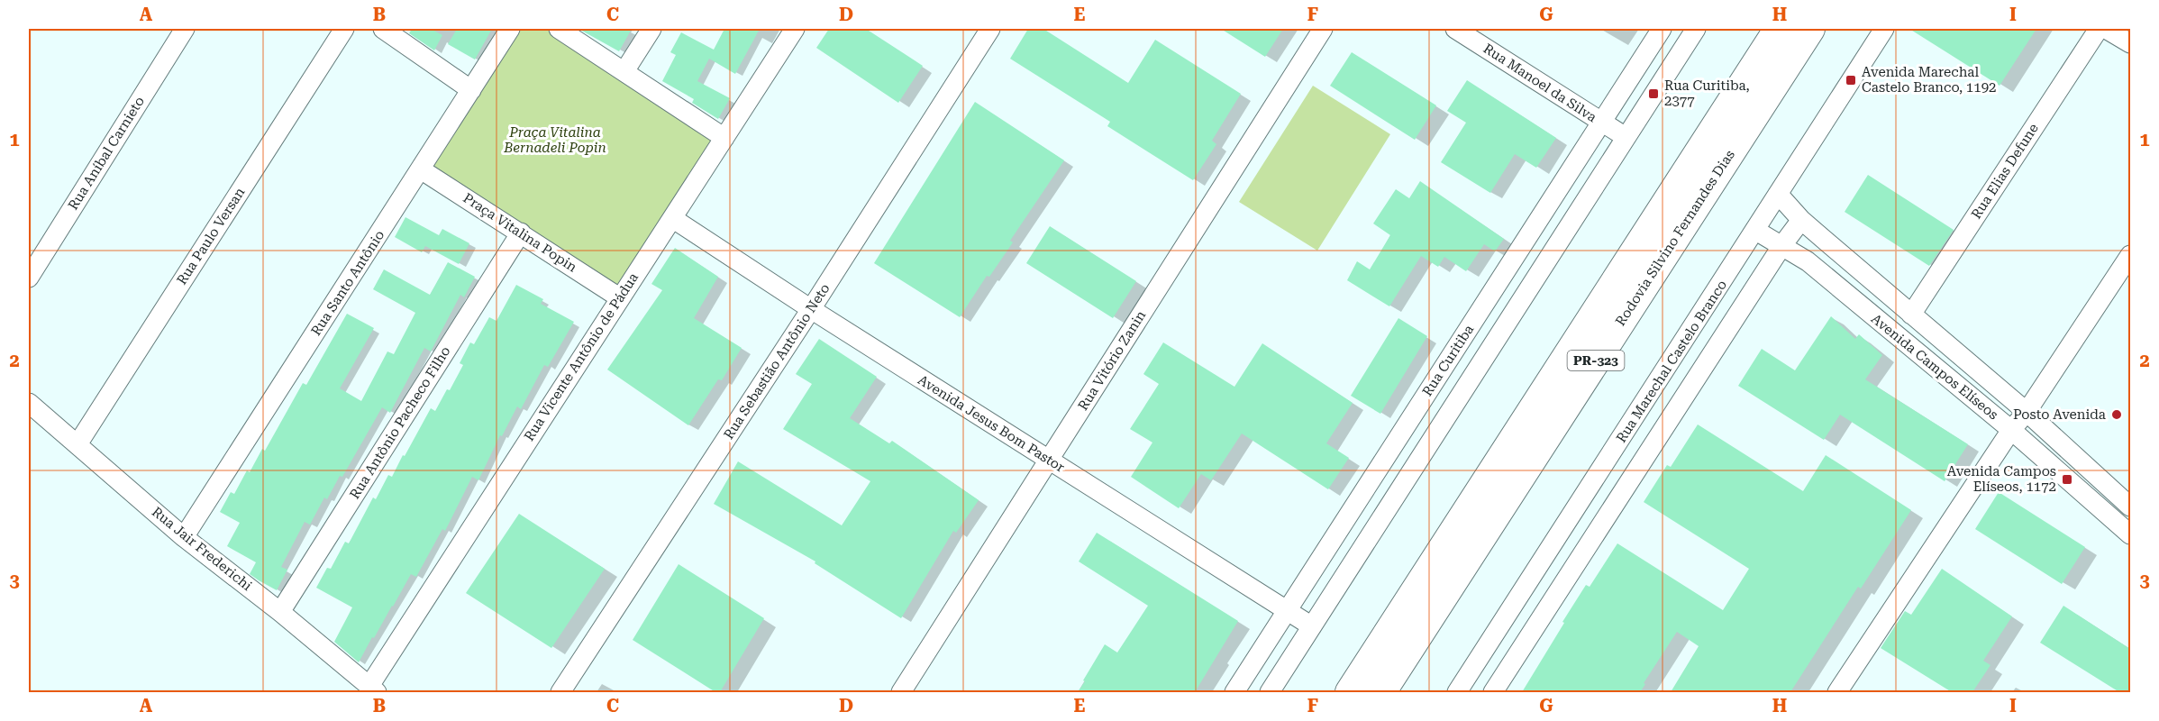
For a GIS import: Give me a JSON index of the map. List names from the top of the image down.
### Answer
{
  "streets": {
    "highway": ["Rodovia Silvino Fernandes Dias", "PR-323"],
    "street": [
      "Rua Manoel da Silva",
      "Rua Aníbal Carnieto",
      "Rua Elias Defune",
      "Praça Vitalina Popin",
      "Rua Paulo Versan",
      "Rua Santo Antônio",
      "Rua Vicente Antônio de Pádua",
      "Rua Vitório Zanin",
      "Rua Curitiba",
      "Rua Sebastião Antônio Neto",
      "Rua Marechal Castelo Branco",
      "Avenida Campos Elíseos",
      "Rua Antônio Pacheco Filho",
      "Avenida Jesus Bom Pastor",
      "Rua Jair Frederichi"
    ]
  },
  "crossings": [
    ["Rua Manoel da Silva", "Rua Curitiba"],
    ["Rua Elias Defune", "Avenida Campos Elíseos"],
    ["Praça Vitalina Popin", "Rua Santo Antônio"],
    ["Praça Vitalina Popin", "Rua Vicente Antônio de Pádua"],
    ["Praça Vitalina Popin", "Rua Antônio Pacheco Filho"],
    ["Rua Paulo Versan", "Rua Jair Frederichi"],
    ["Rua Santo Antônio", "Rua Jair Frederichi"],
    ["Rua Vicente Antônio de Pádua", "Avenida Jesus Bom Pastor"],
    ["Rua Vicente Antônio de Pádua", "Rua Jair Frederichi"],
    ["Rua Vitório Zanin", "Avenida Jesus Bom Pastor"],
    ["Rua Curitiba", "Avenida Jesus Bom Pastor"],
    ["Rua Sebastião Antônio Neto", "Avenida Jesus Bom Pastor"],
    ["Rua Marechal Castelo Branco", "Avenida Campos Elíseos"],
    ["Rua Antônio Pacheco Filho", "Rua Jair Frederichi"]
  ],
  "parks": ["Praça Vitalina Bernadeli Popin"],
  "places": {
    "transit": ["Avenida Marechal Castelo Branco, 1192", "Rua Curitiba, 2377", "Avenida Campos Elíseos, 1172"],
    "other": ["Posto Avenida"]
  },
  "grid": {
    "columns": [
      "A",
      "B",
      "C",
      "D",
      "E",
      "F",
      "G",
      "H",
      "I"
    ],
    "rows": ["1", "2", "3"]
  }
}
